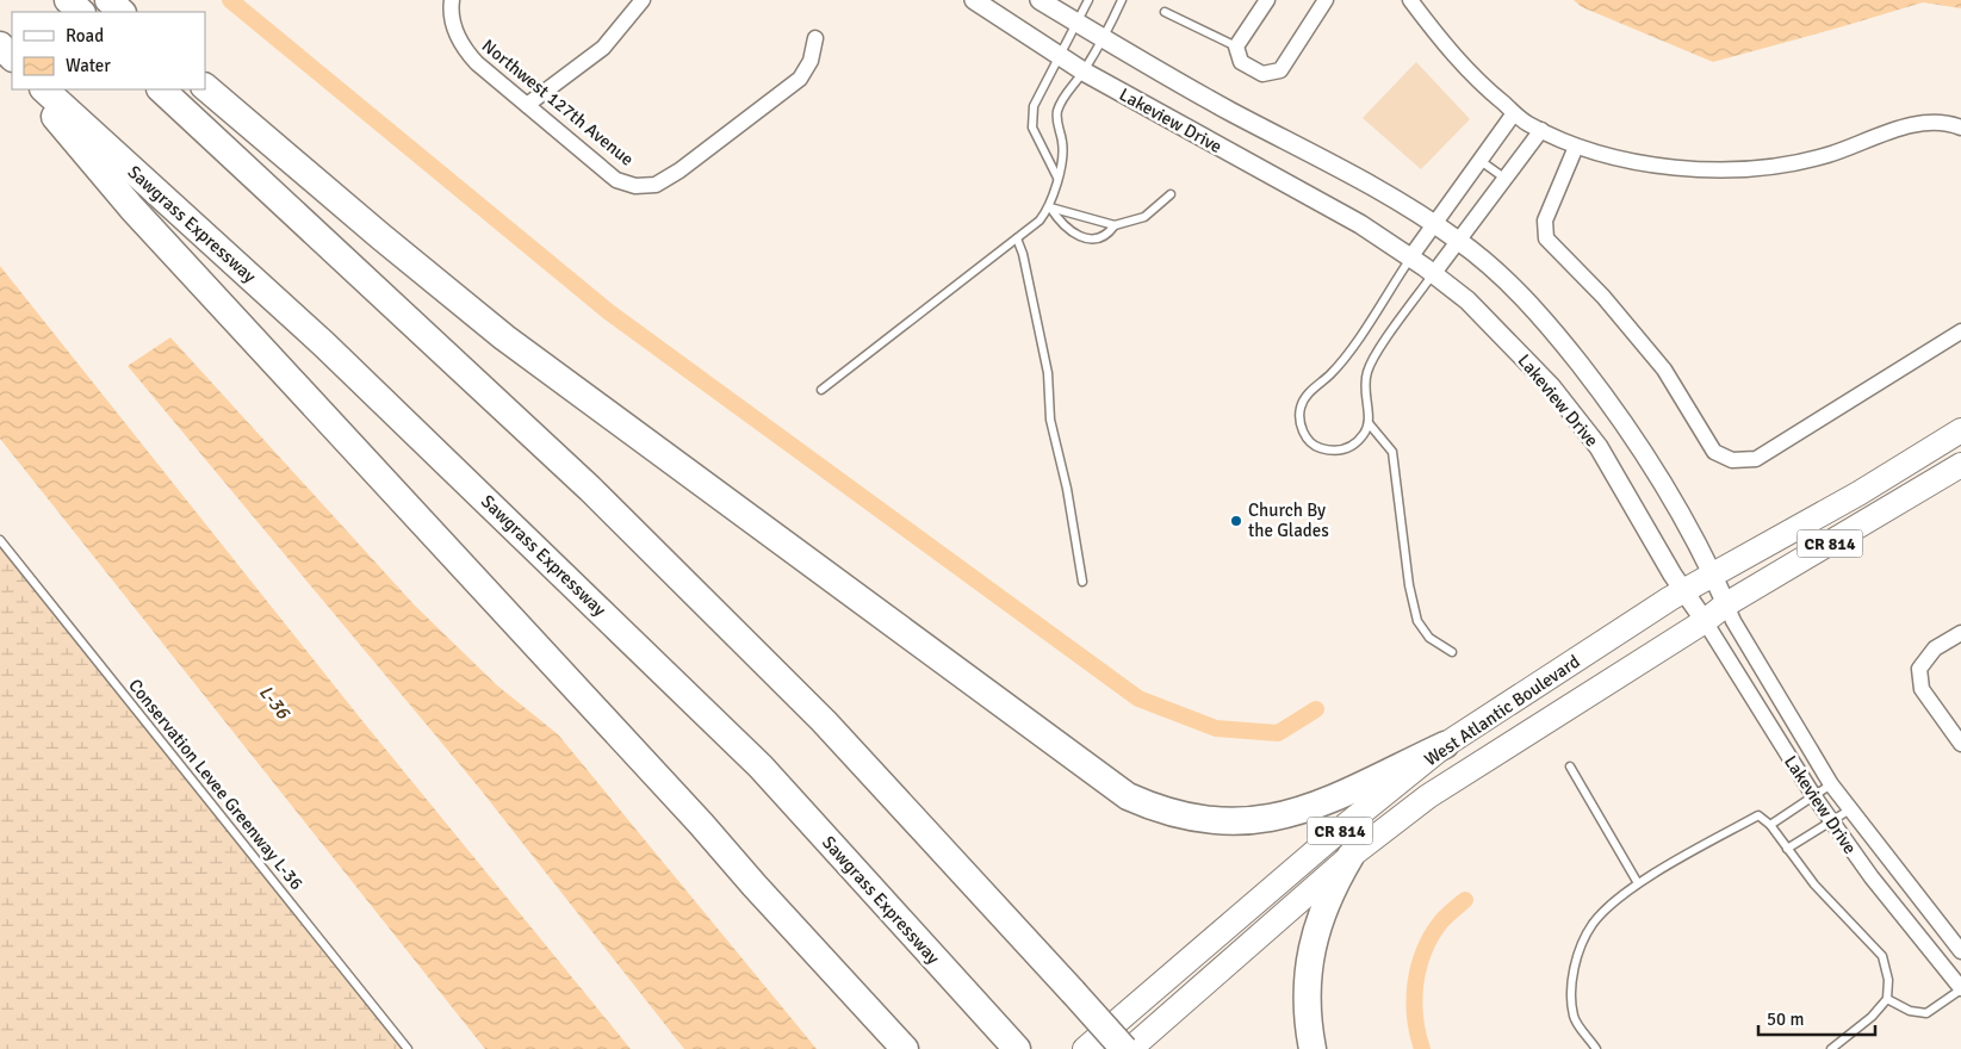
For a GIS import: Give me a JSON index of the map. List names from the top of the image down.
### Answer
{
  "streets": {
    "highway": ["Sawgrass Expressway"],
    "main road": ["CR 814", "West Atlantic Boulevard"],
    "street": ["Northwest 127th Avenue", "Lakeview Drive"],
    "lane": ["Conservation Levee Greenway L-36"]
  },
  "crossings": [
    ["Lakeview Drive", "West Atlantic Boulevard"]
  ],
  "water": ["L-36"],
  "places": ["Church By the Glades"],
  "legend": ["Road", "Water"],
  "scale_bar": "50 m"
}
